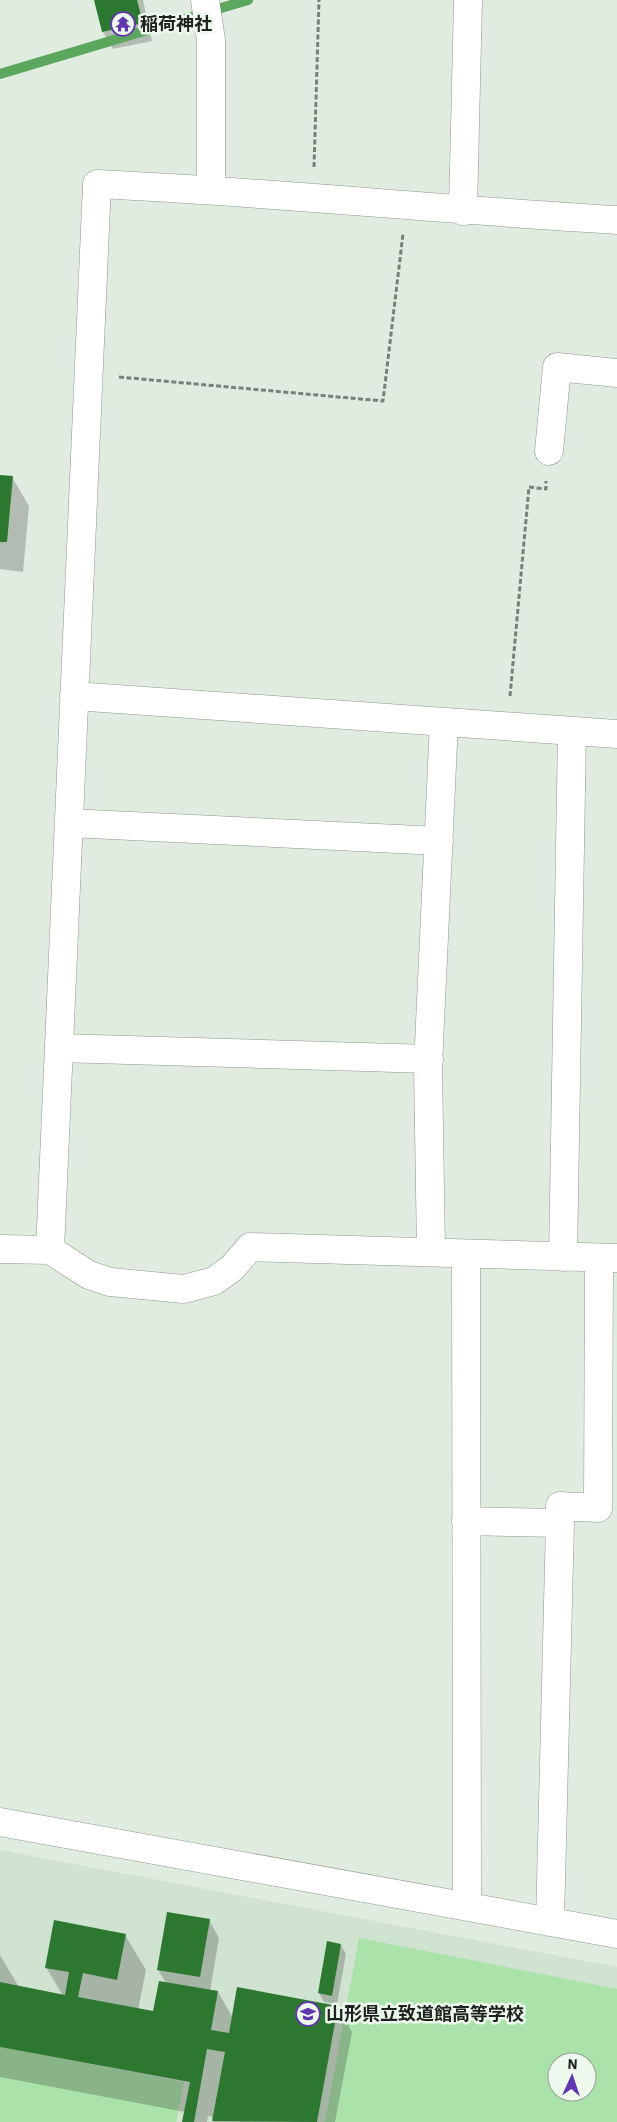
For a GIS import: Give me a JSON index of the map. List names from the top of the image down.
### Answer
{
  "places": {
    "temple": ["稲荷神社"],
    "school or university": ["山形県立致道館高等学校"]
  },
  "north": "top"
}
